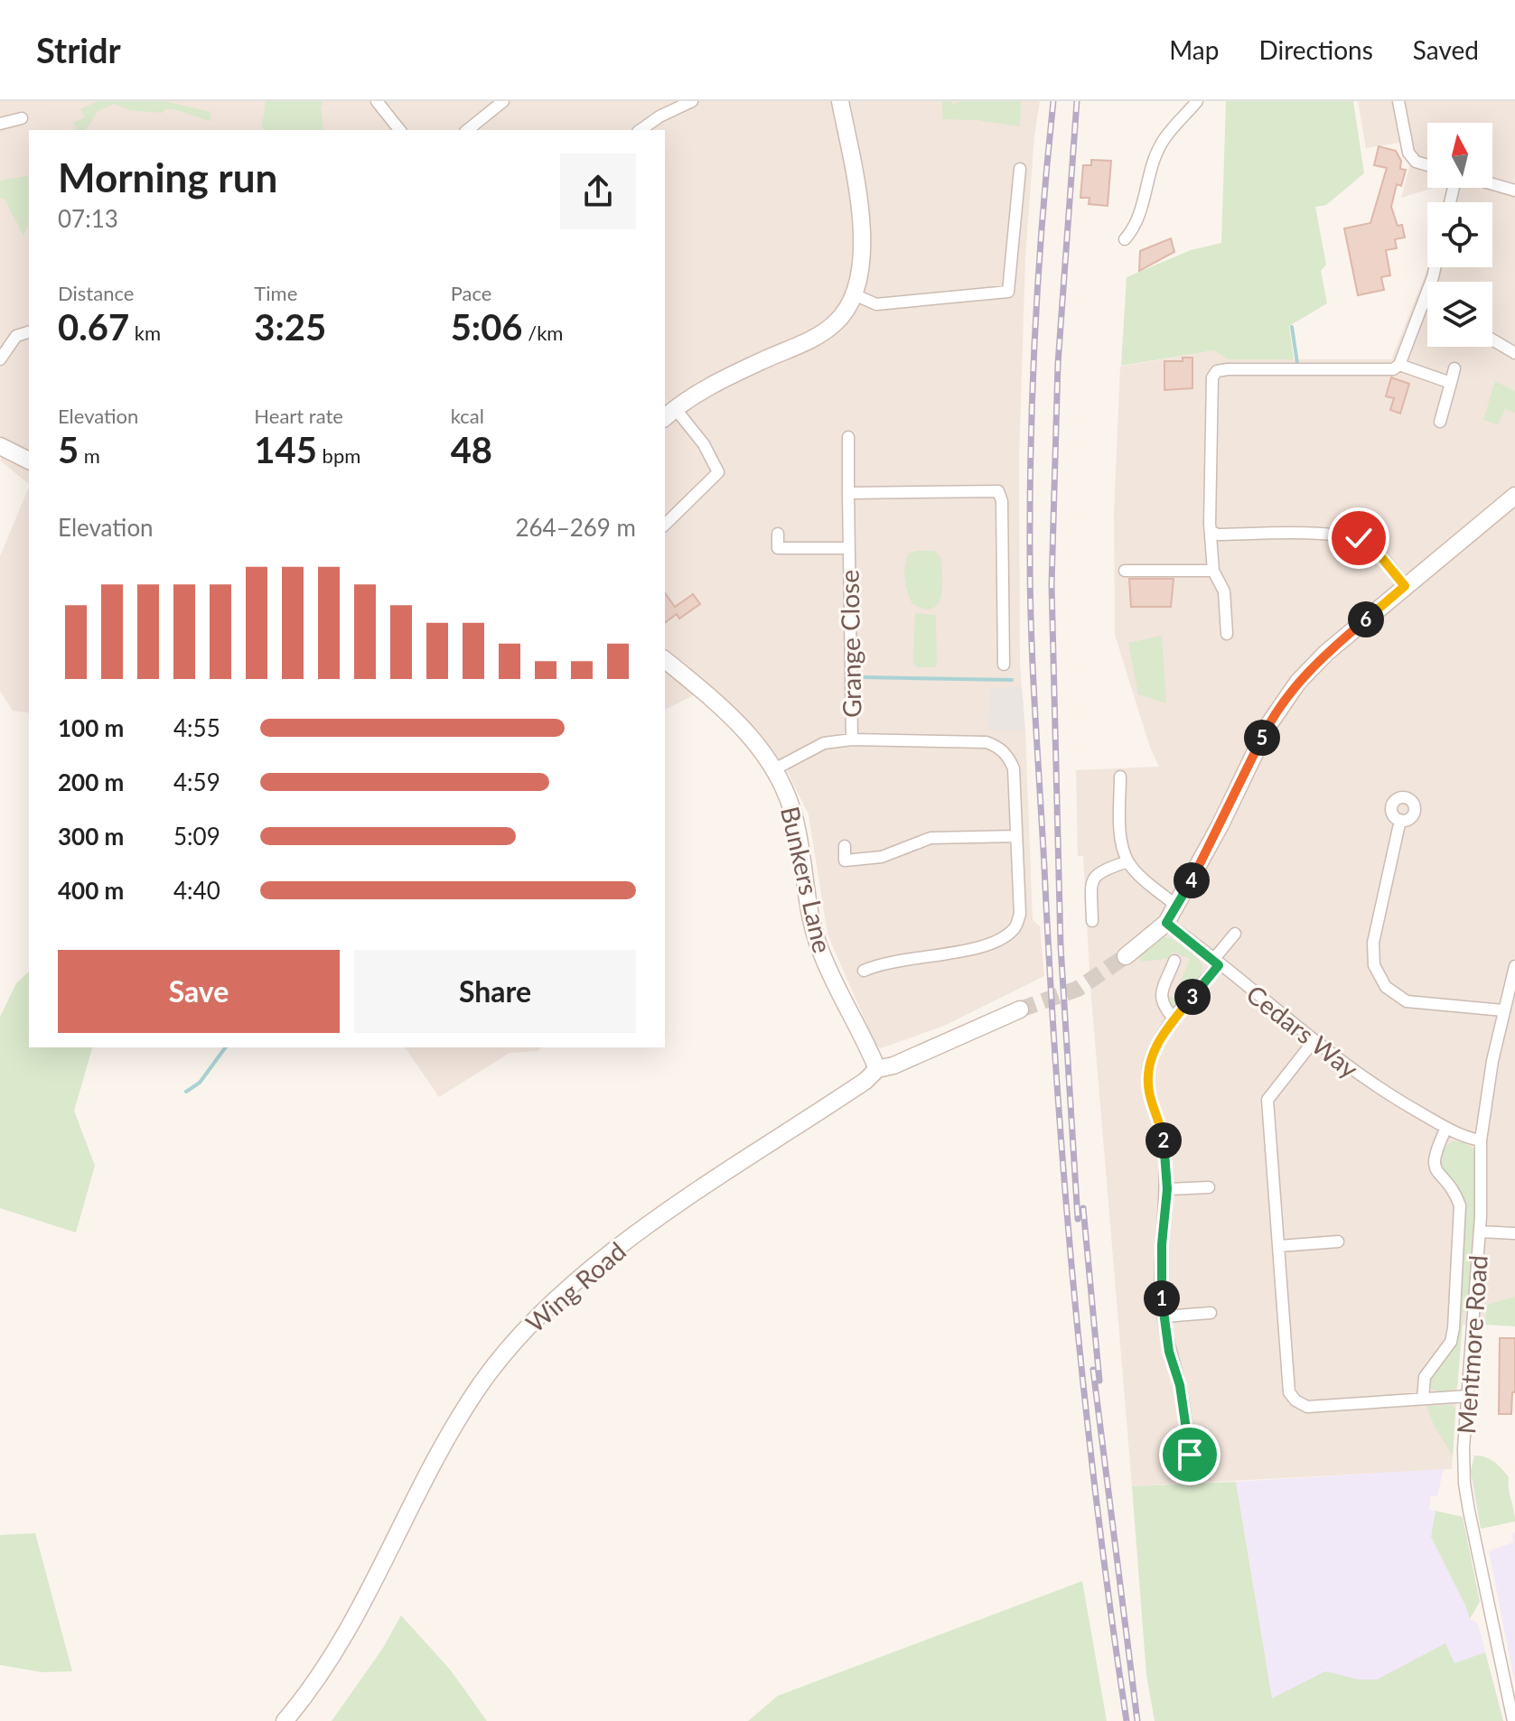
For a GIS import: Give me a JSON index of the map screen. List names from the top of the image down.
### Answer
{
  "streets": {
    "street": [
      "Grange Close",
      "Bunkers Lane",
      "Cedars Way",
      "Wing Road",
      "Mentmore Road"
    ]
  },
  "crossings": [
    ["Bunkers Lane", "Wing Road"],
    ["Cedars Way", "Mentmore Road"]
  ],
  "north": "top",
  "page": {
    "header": "Stridr",
    "nav": ["Map", "Directions", "Saved"],
    "heading": ["Morning run", "07:13"],
    "stats": [
      ["Distance", "0.67 km"],
      ["Time", "3:25"],
      ["Pace", "5:06 /km"],
      ["Elevation", "5 m"],
      ["Heart rate", "145 bpm"],
      ["kcal", "48"]
    ],
    "chart": ["Elevation", "264–269 m"],
    "pins": [
      "6",
      "5",
      "4",
      "3",
      "2",
      "1"
    ],
    "list": [
      {
        "name": "100 m",
        "note": "4:55"
      },
      {
        "name": "200 m",
        "note": "4:59"
      },
      {
        "name": "300 m",
        "note": "5:09"
      },
      {
        "name": "400 m",
        "note": "4:40"
      }
    ],
    "buttons": ["Save", "Share"]
  }
}
